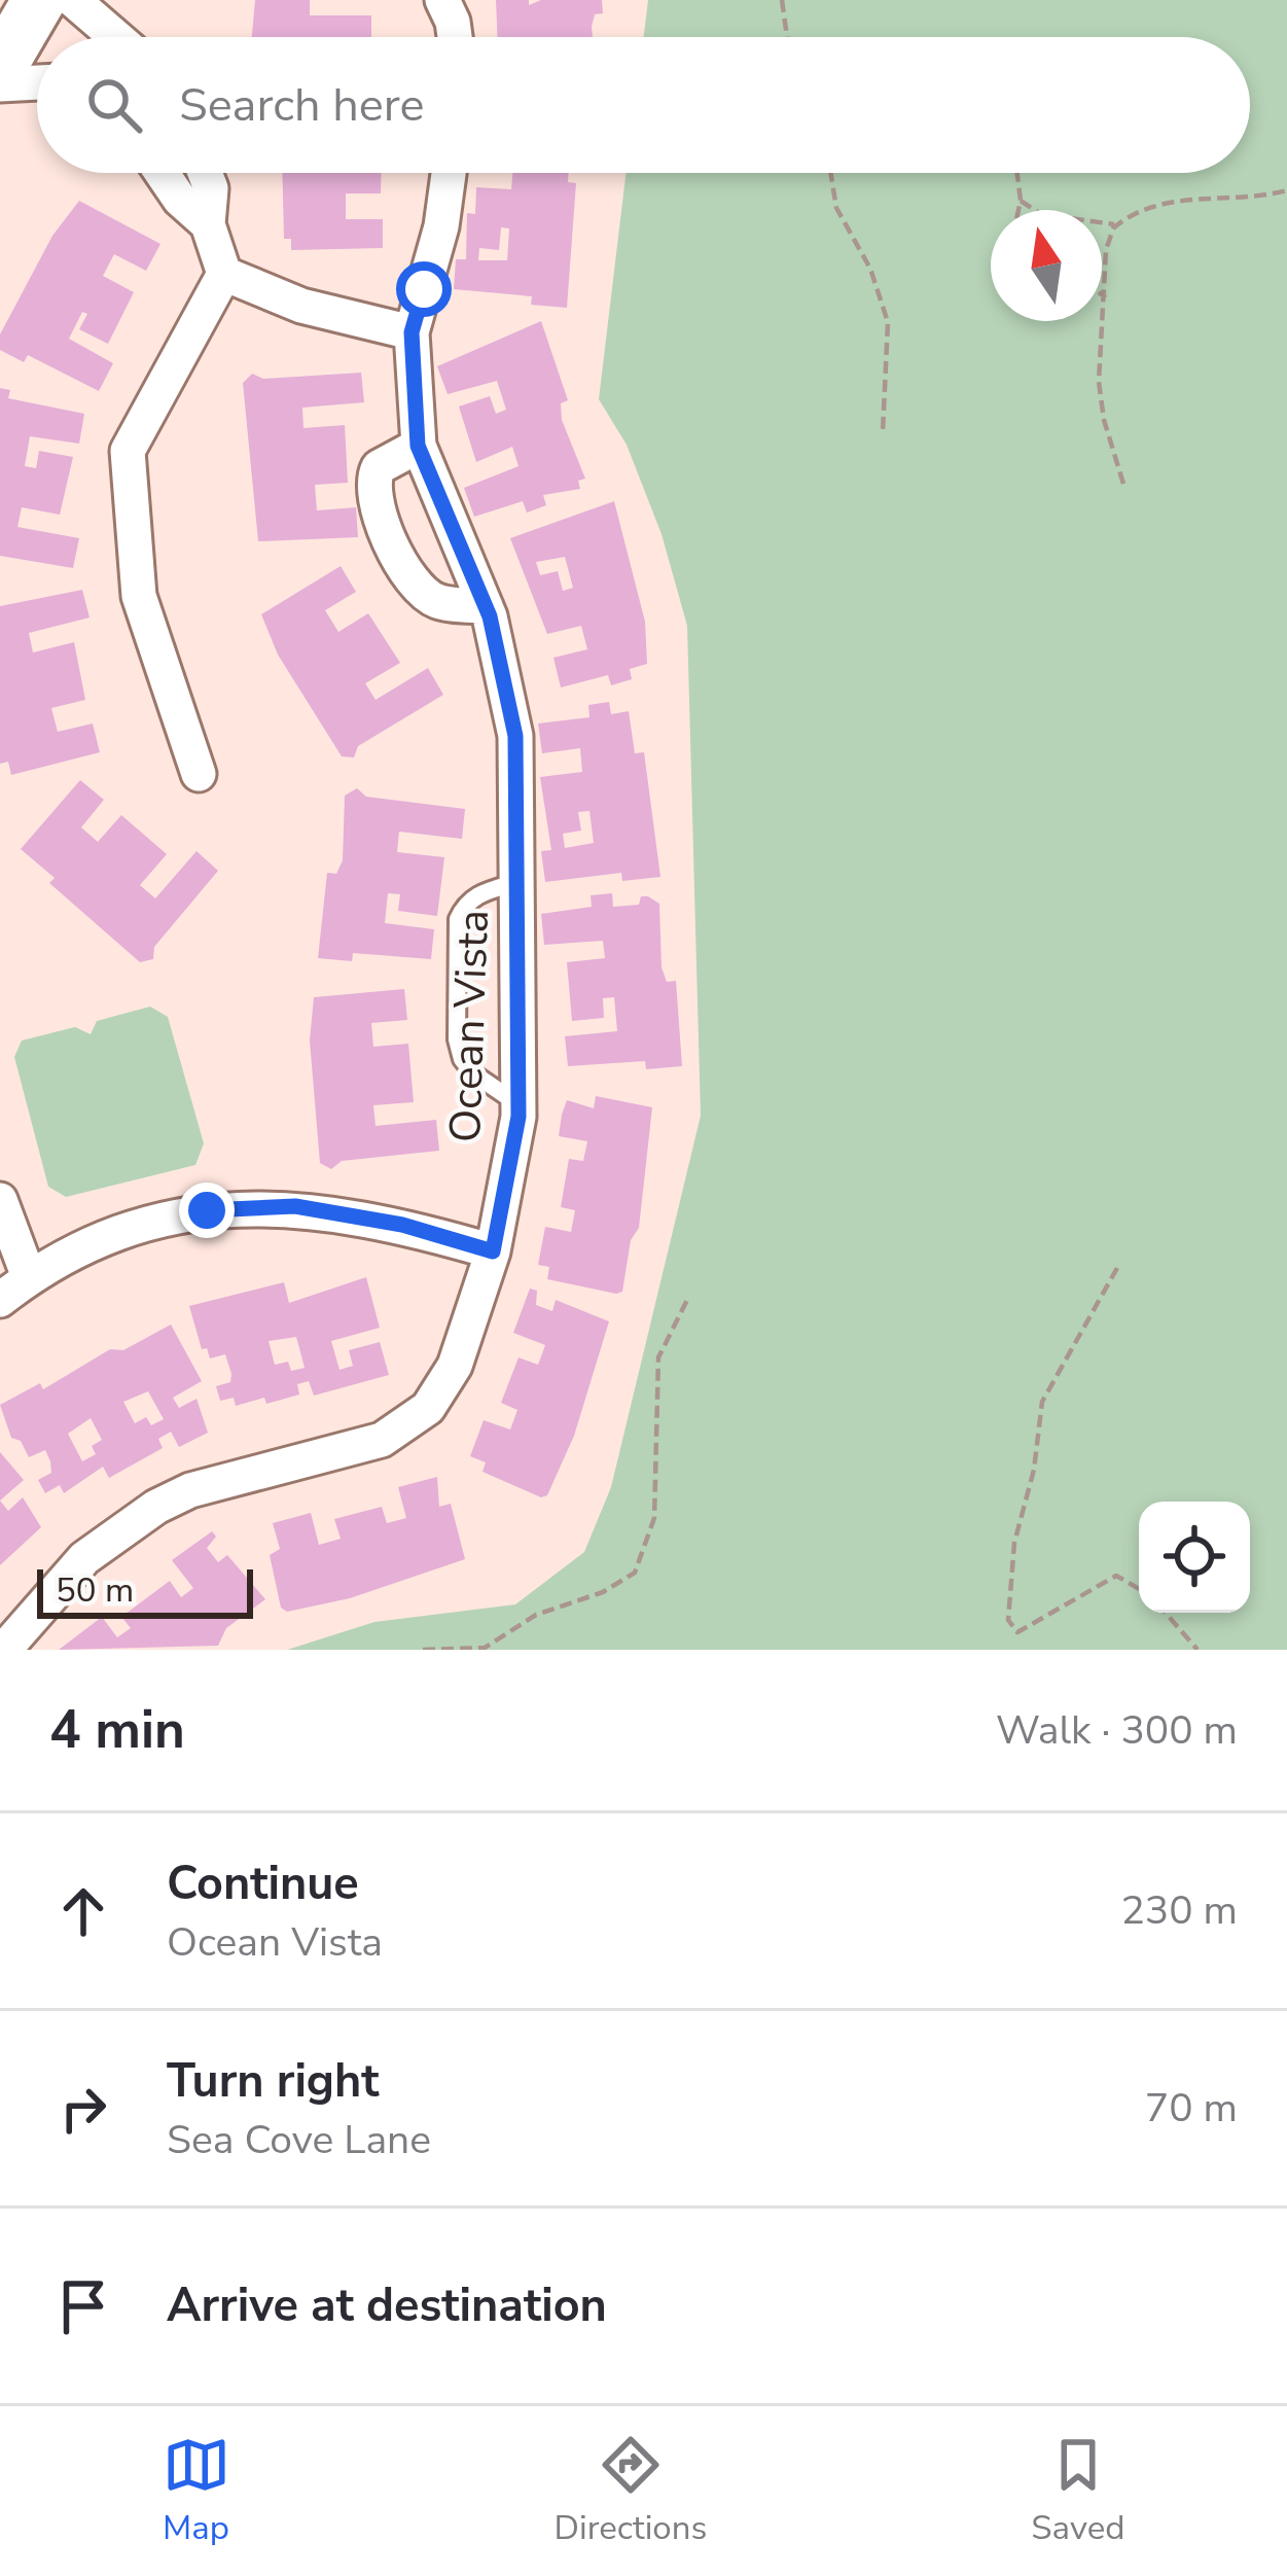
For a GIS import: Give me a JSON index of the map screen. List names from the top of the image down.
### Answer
{
  "streets": {
    "street": ["Ocean Vista"]
  },
  "scale_bar": "50 m",
  "north": "top",
  "page": {
    "search": "Search here",
    "scale": "50 m",
    "heading": ["4 min", "Walk · 300 m"],
    "list": [
      ["Continue", "Ocean Vista", "230 m"],
      ["Turn right", "Sea Cove Lane", "70 m"],
      "Arrive at destination"
    ],
    "nav": ["Map", "Directions", "Saved"]
  }
}
